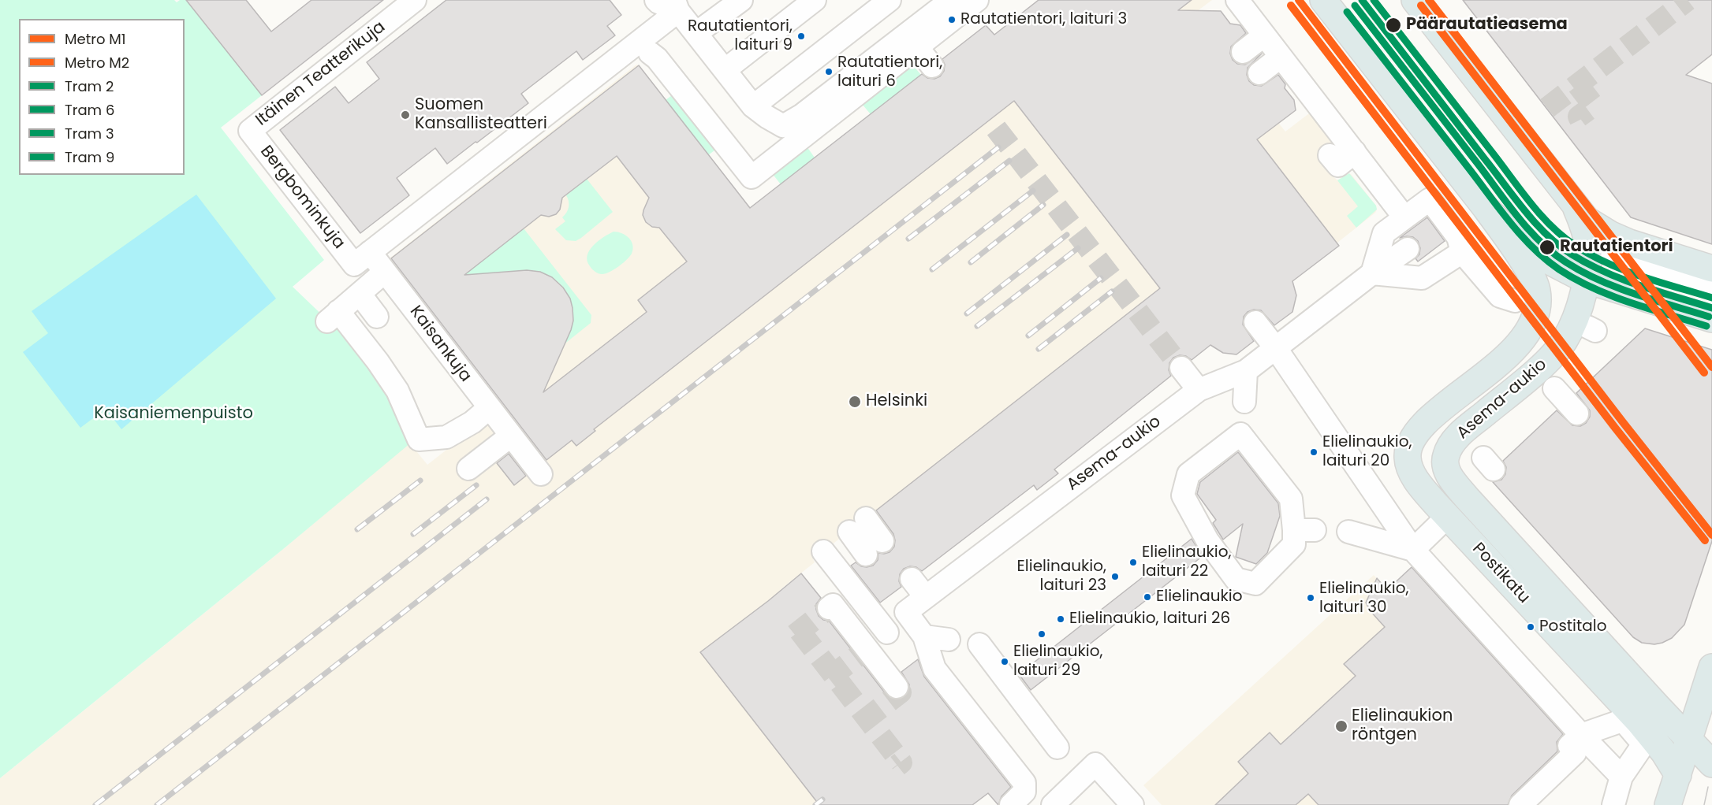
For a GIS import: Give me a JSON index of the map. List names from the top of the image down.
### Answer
{
  "streets": {
    "main road": ["Asema-aukio", "Postikatu"],
    "street": ["Itäinen Teatterikuja", "Bergbominkuja", "Kaisankuja"]
  },
  "crossings": [
    ["Itäinen Teatterikuja", "Bergbominkuja"],
    ["Bergbominkuja", "Kaisankuja"],
    ["Asema-aukio", "Postikatu"]
  ],
  "parks": ["Kaisaniemenpuisto"],
  "places": [
    "Rautatientori, laituri 3",
    "Päärautatieasema",
    "Rautatientori, laituri 9",
    "Rautatientori, laituri 6",
    "Suomen Kansallisteatteri",
    "Rautatientori",
    "Helsinki",
    "Elielinaukio, laituri 20",
    "Elielinaukio, laituri 22",
    "Elielinaukio, laituri 23",
    "Elielinaukio",
    "Elielinaukio, laituri 30",
    "Elielinaukio, laituri 26",
    "Postitalo",
    "Elielinaukio, laituri 29",
    "Elielinaukion röntgen"
  ],
  "lines": [
    "metro line M1",
    "tram line 2",
    "tram line 3",
    "metro line M2",
    "tram line 6",
    "tram line 9"
  ],
  "legend": [
    "Metro M1",
    "Metro M2",
    "Tram 2",
    "Tram 6",
    "Tram 3",
    "Tram 9"
  ]
}
